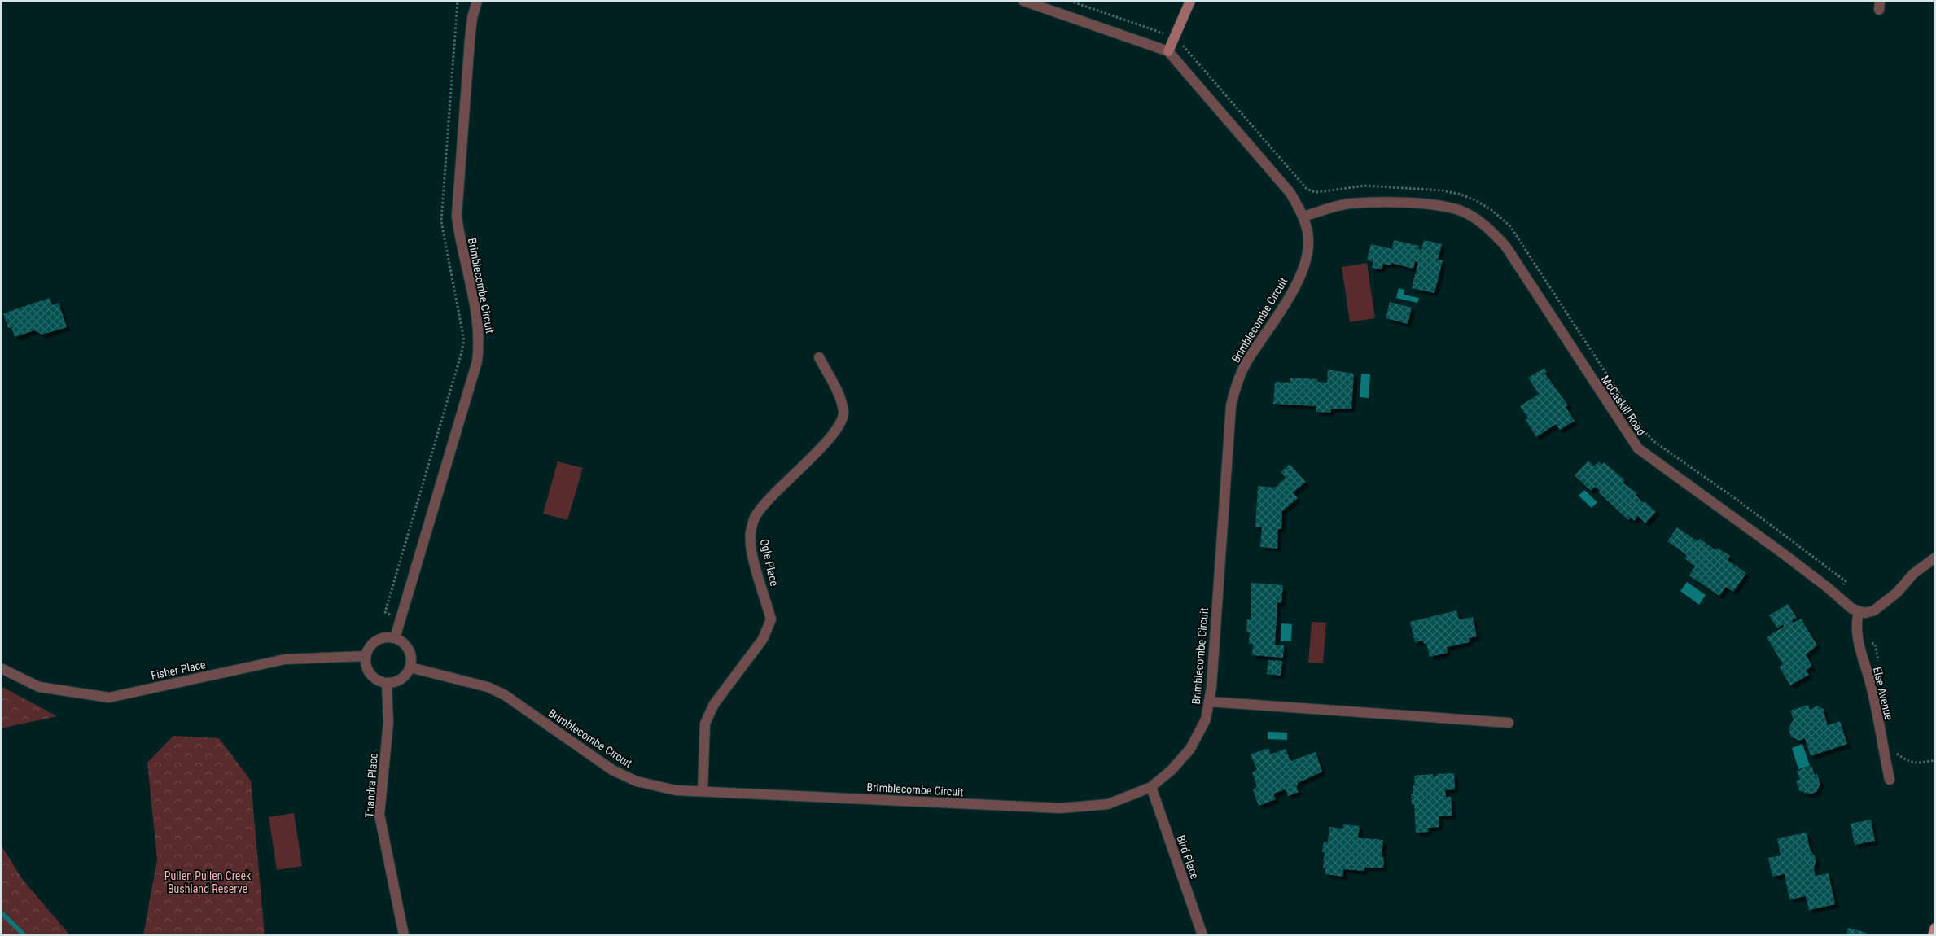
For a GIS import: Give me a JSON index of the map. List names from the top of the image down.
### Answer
{
  "streets": {
    "street": [
      "Brimblecombe Circuit",
      "McCaskill Road",
      "Ogle Place",
      "Fisher Place",
      "Else Avenue",
      "Triandra Place",
      "Bird Place"
    ]
  },
  "crossings": [
    ["Brimblecombe Circuit", "McCaskill Road"],
    ["Brimblecombe Circuit", "Ogle Place"],
    ["Brimblecombe Circuit", "Fisher Place"],
    ["Brimblecombe Circuit", "Triandra Place"],
    ["Brimblecombe Circuit", "Bird Place"],
    ["McCaskill Road", "Else Avenue"],
    ["Fisher Place", "Triandra Place"]
  ],
  "parks": ["Pullen Pullen Creek Bushland Reserve"]
}
